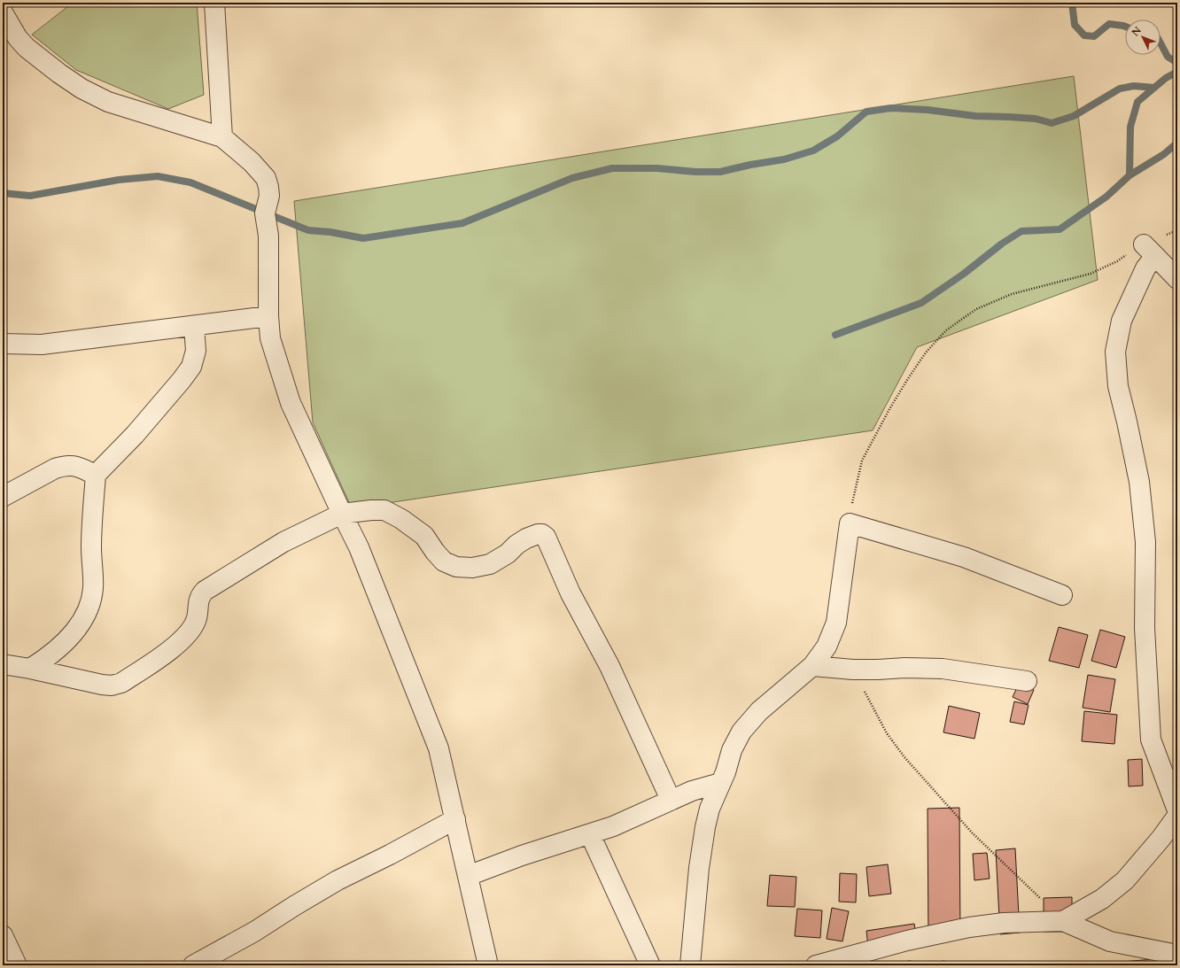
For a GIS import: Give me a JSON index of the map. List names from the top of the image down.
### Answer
{
  "north": "top left"
}
